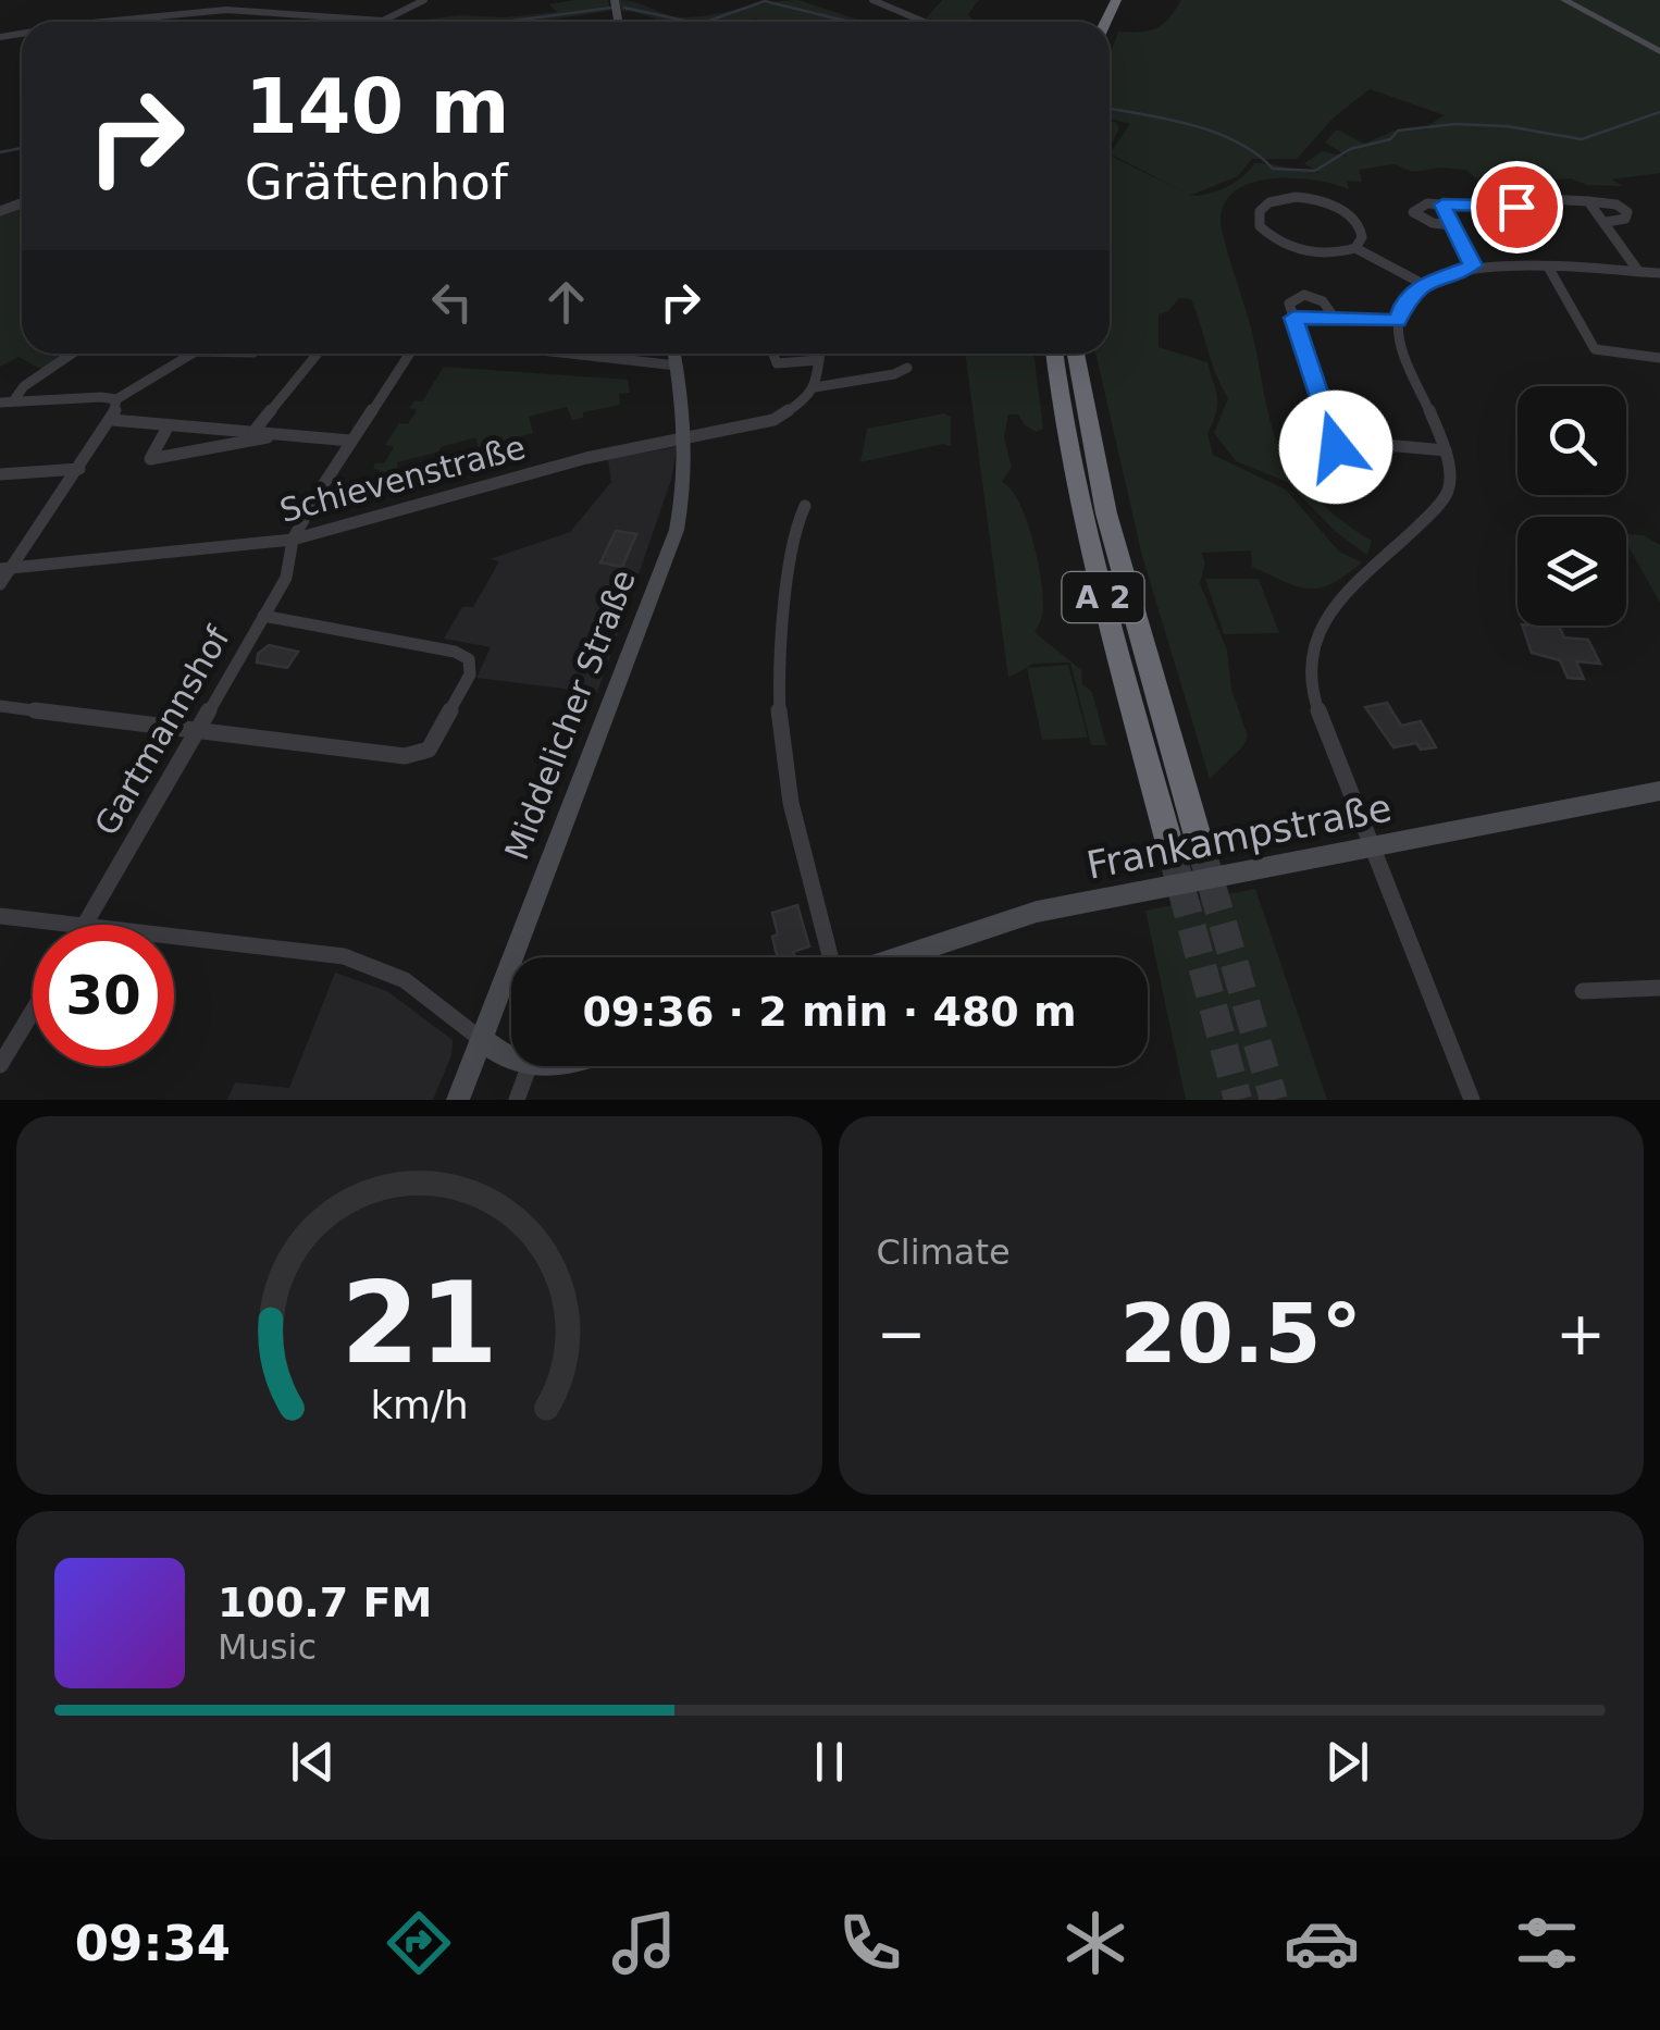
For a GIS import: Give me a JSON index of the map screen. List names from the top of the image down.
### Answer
{
  "streets": {
    "highway": ["A 2"],
    "street": [
      "Schievenstraße",
      "Middelicher Straße",
      "Gartmannshof",
      "Frankampstraße"
    ]
  },
  "crossings": [
    ["Schievenstraße", "Middelicher Straße"],
    ["Schievenstraße", "Gartmannshof"]
  ],
  "page": {
    "turn": ["140 m", "Gräftenhof"],
    "limit": "30",
    "trip": "09:36 · 2 min · 480 m",
    "tile": "Climate",
    "heat": ["−", "20.5°", "+"],
    "song": ["100.7 FM", "Music"],
    "tabs": "09:34",
    "gauge": ["21", "km/h"]
  }
}
